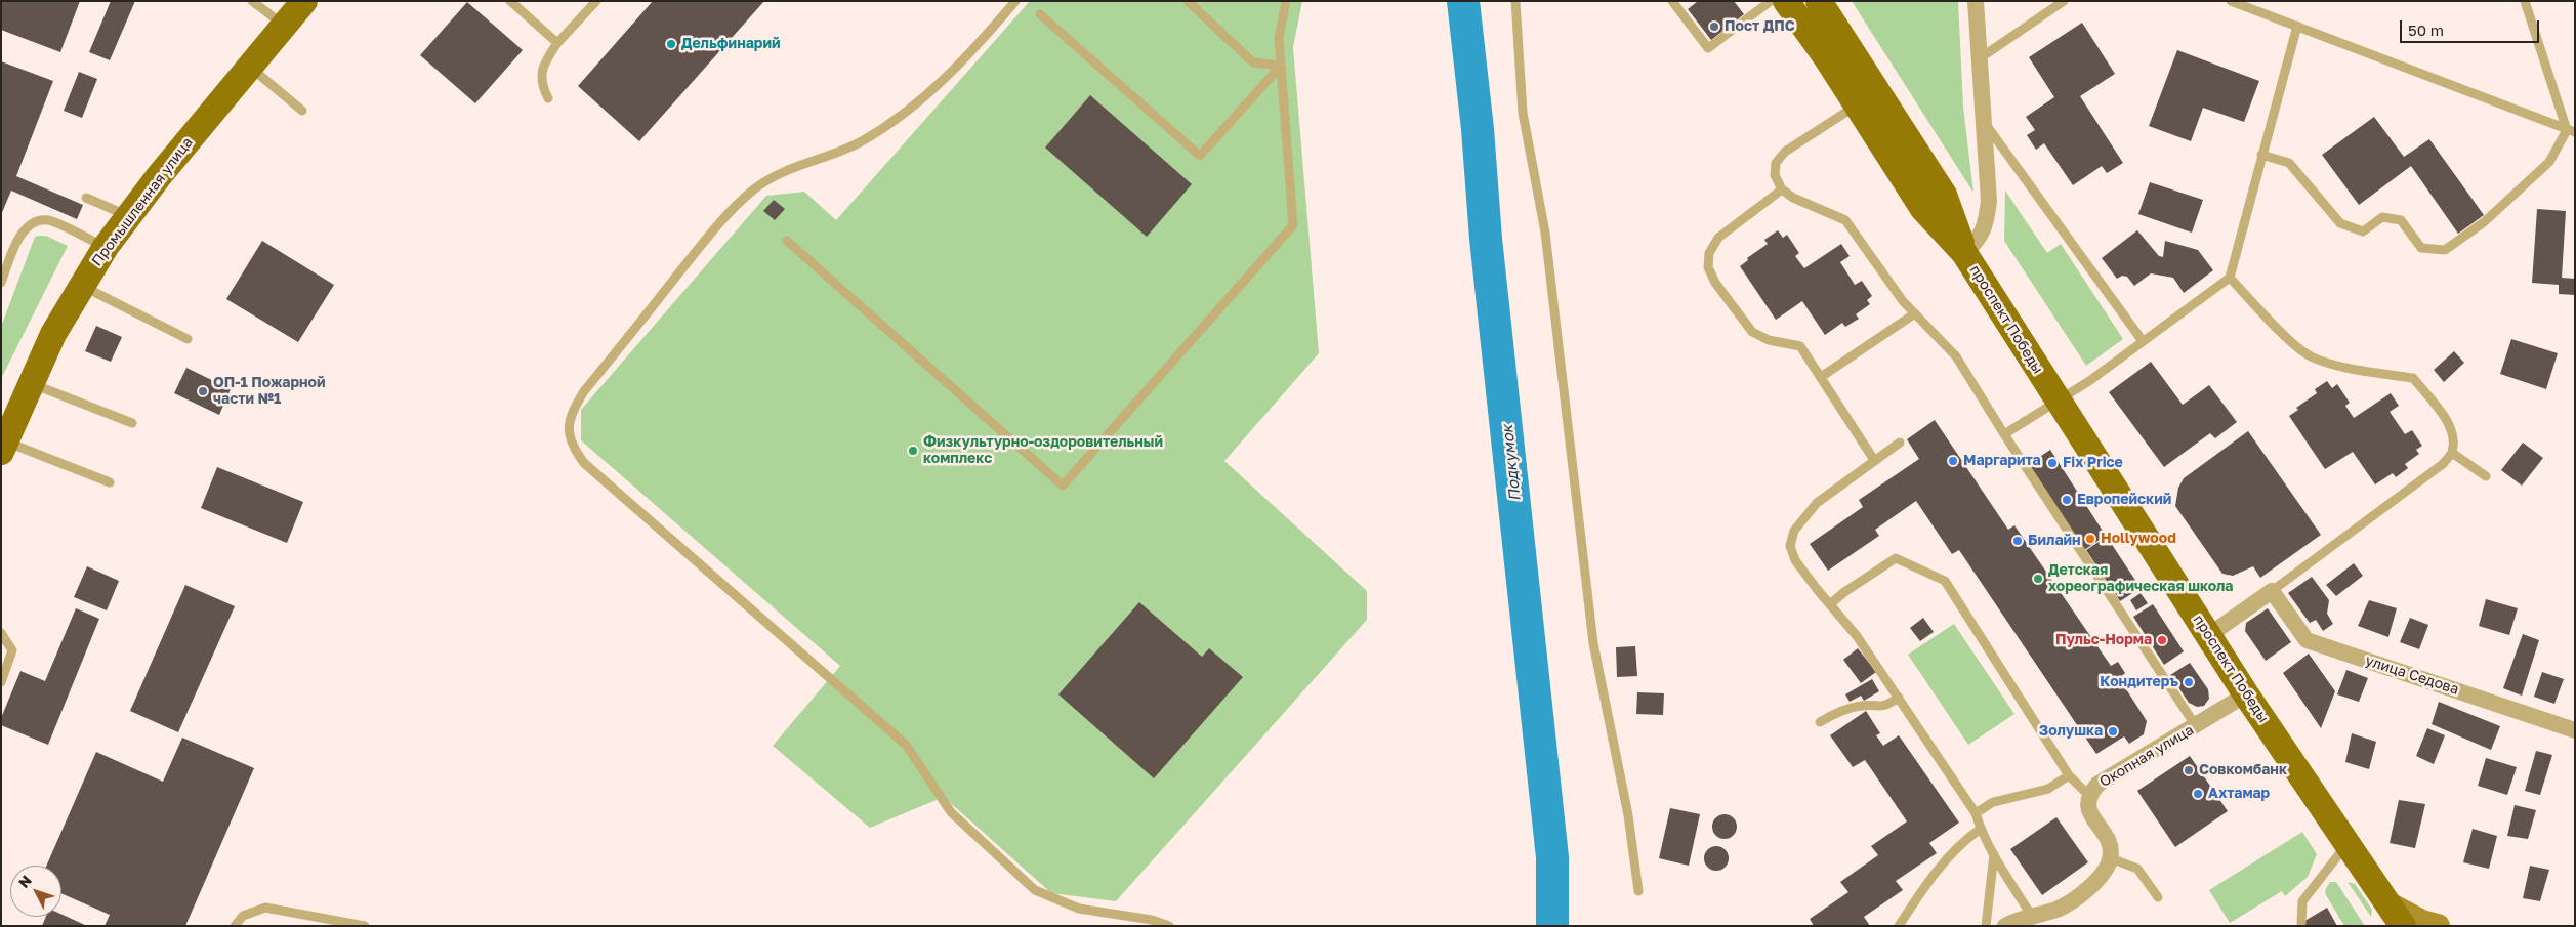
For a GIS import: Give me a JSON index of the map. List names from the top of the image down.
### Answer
{
  "streets": {
    "main road": ["Промышленная улица", "проспект Победы"],
    "street": ["улица Седова", "Окопная улица"]
  },
  "crossings": [
    ["проспект Победы", "Окопная улица"]
  ],
  "water": ["Подкумок"],
  "places": [
    "Пост ДПС",
    "Дельфинарий",
    "ОП-1 Пожарной части №1",
    "Физкультурно-оздоровительный комплекс",
    "Маргарита",
    "Fix Price",
    "Европейский",
    "Hollywood",
    "Билайн",
    "Детская хореографическая школа",
    "Пульс-Норма",
    "Кондитеръ",
    "Золушка",
    "Совкомбанк",
    "Ахтамар"
  ],
  "scale_bar": "50 m",
  "north": "top left"
}
